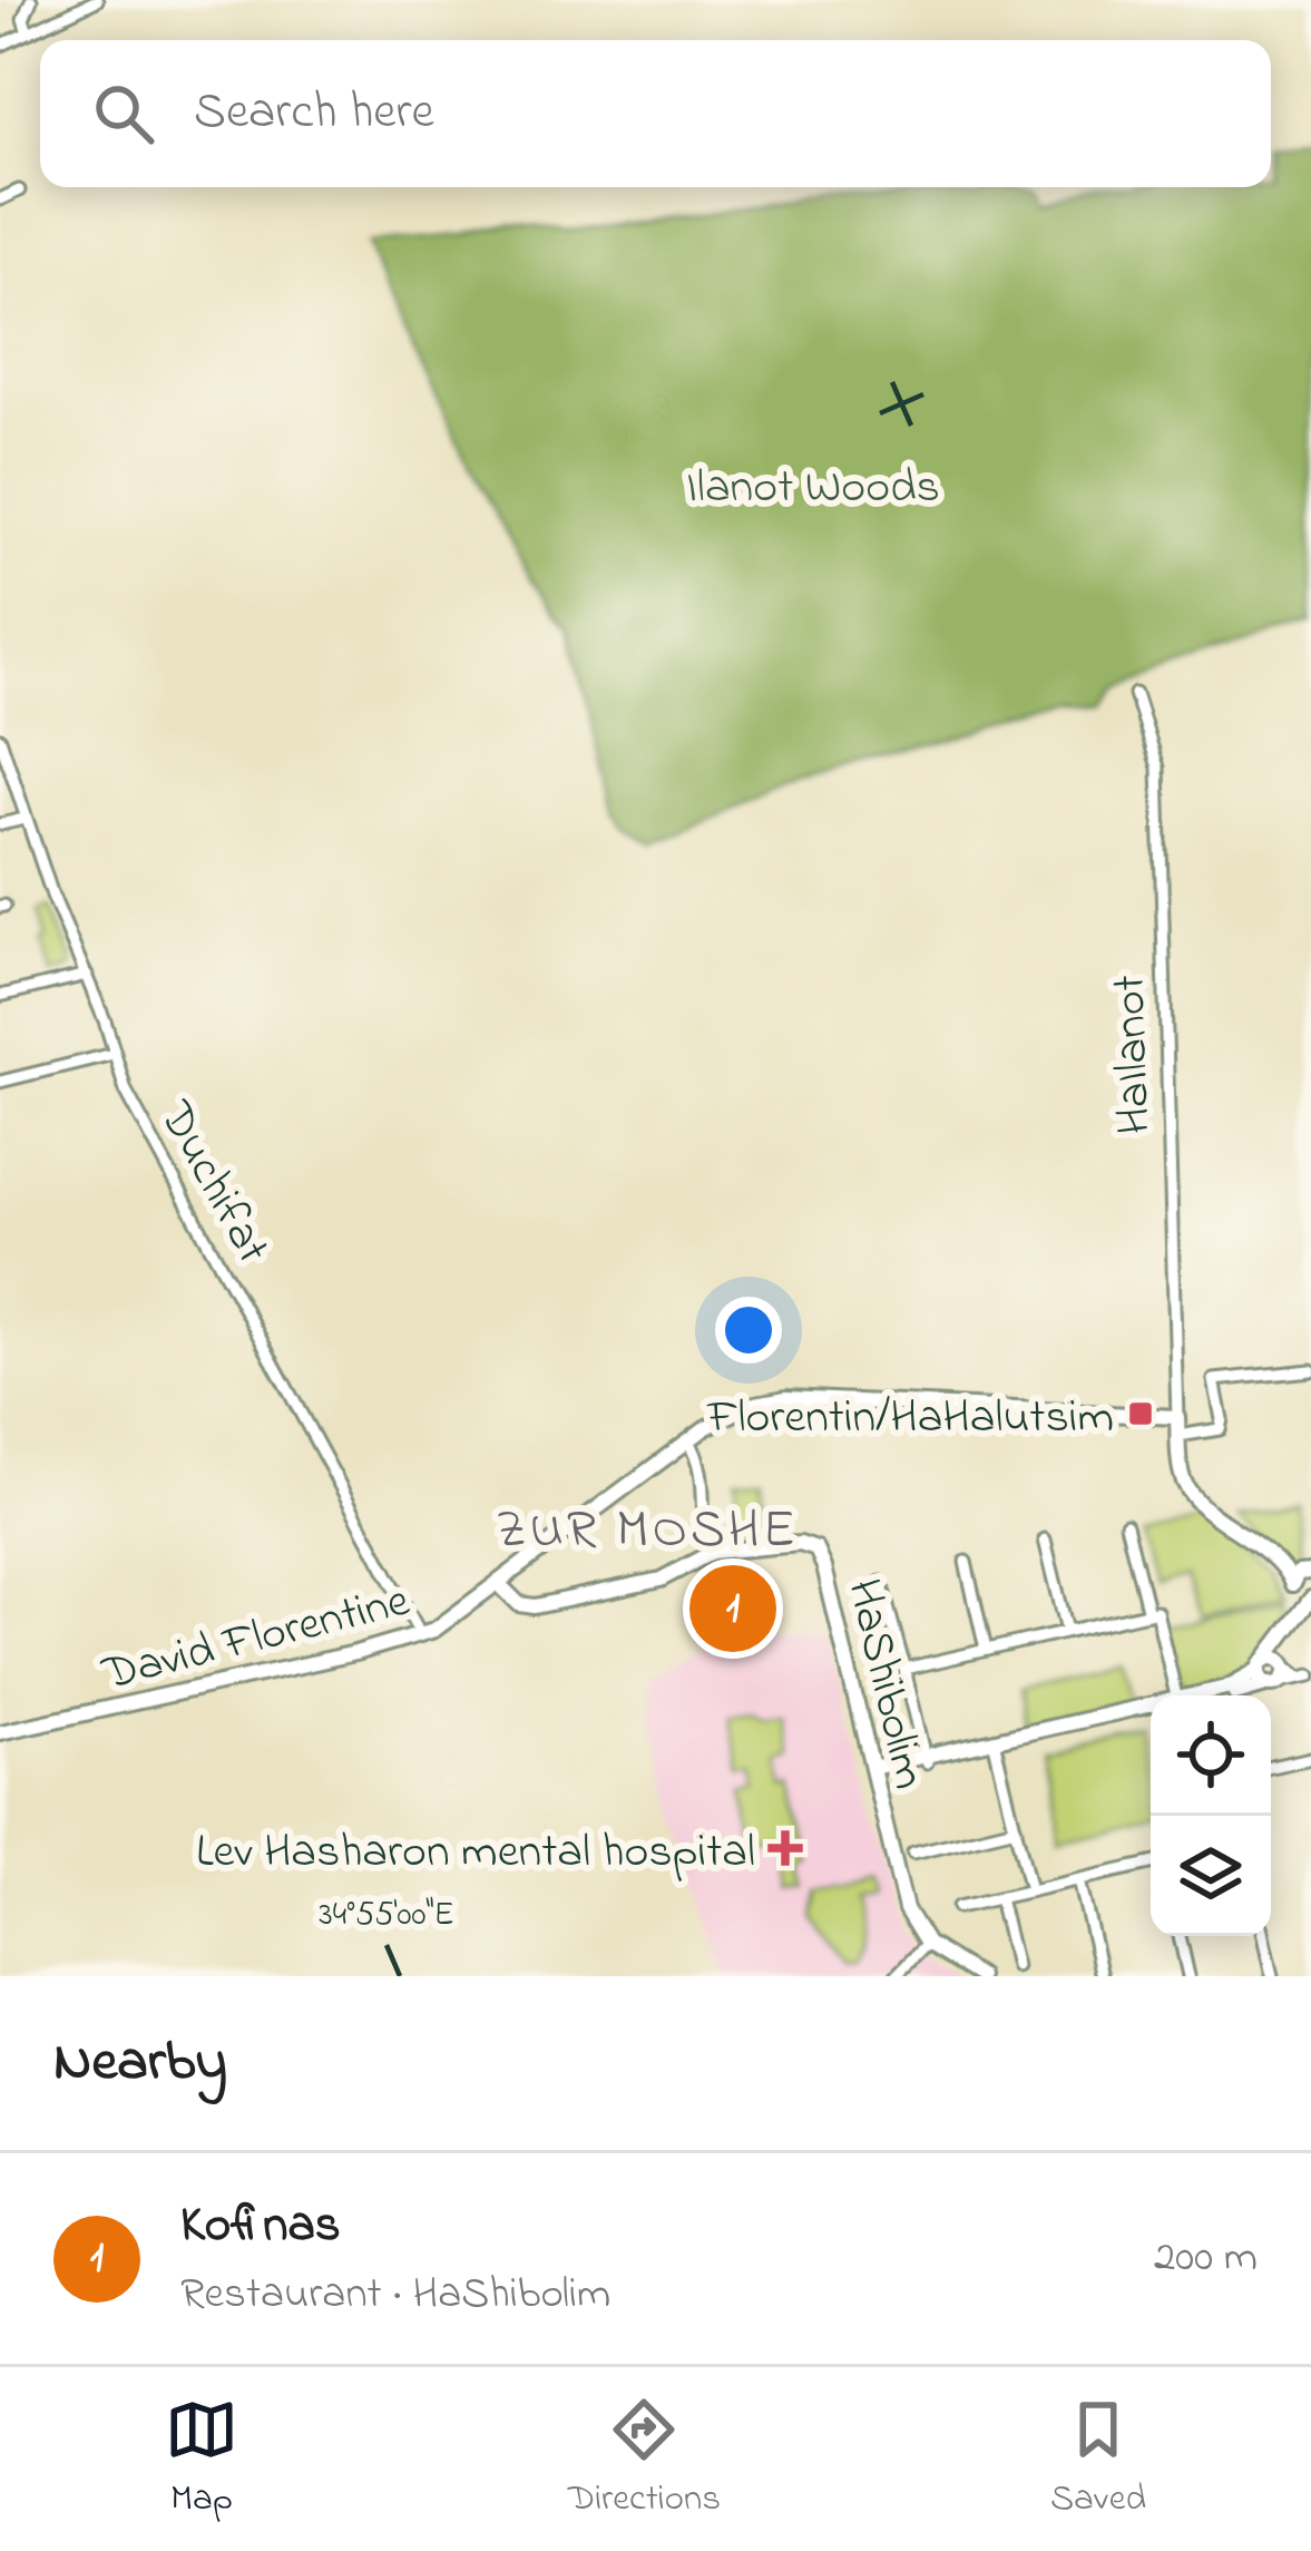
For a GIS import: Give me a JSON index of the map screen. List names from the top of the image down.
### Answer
{
  "streets": {
    "street": [
      "HaIlanot",
      "Duchifat",
      "David Florentine",
      "HaShibolim"
    ]
  },
  "crossings": [
    ["HaIlanot", "David Florentine"],
    ["Duchifat", "David Florentine"],
    ["David Florentine", "HaShibolim"]
  ],
  "districts": ["ZUR MOSHE"],
  "parks": ["Ilanot Woods"],
  "places": {
    "transit": ["Florentin/HaHalutsim"],
    "health": ["Lev Hasharon mental hospital"]
  },
  "page": {
    "search": "Search here",
    "pins": "1",
    "heading": "Nearby",
    "list": [
      {
        "mark": "1",
        "name": "Kofinas",
        "note": "Restaurant · HaShibolim",
        "value": "200 m"
      }
    ],
    "nav": ["Map", "Directions", "Saved"]
  },
  "coordinates": ["34°55'00\"E"]
}
